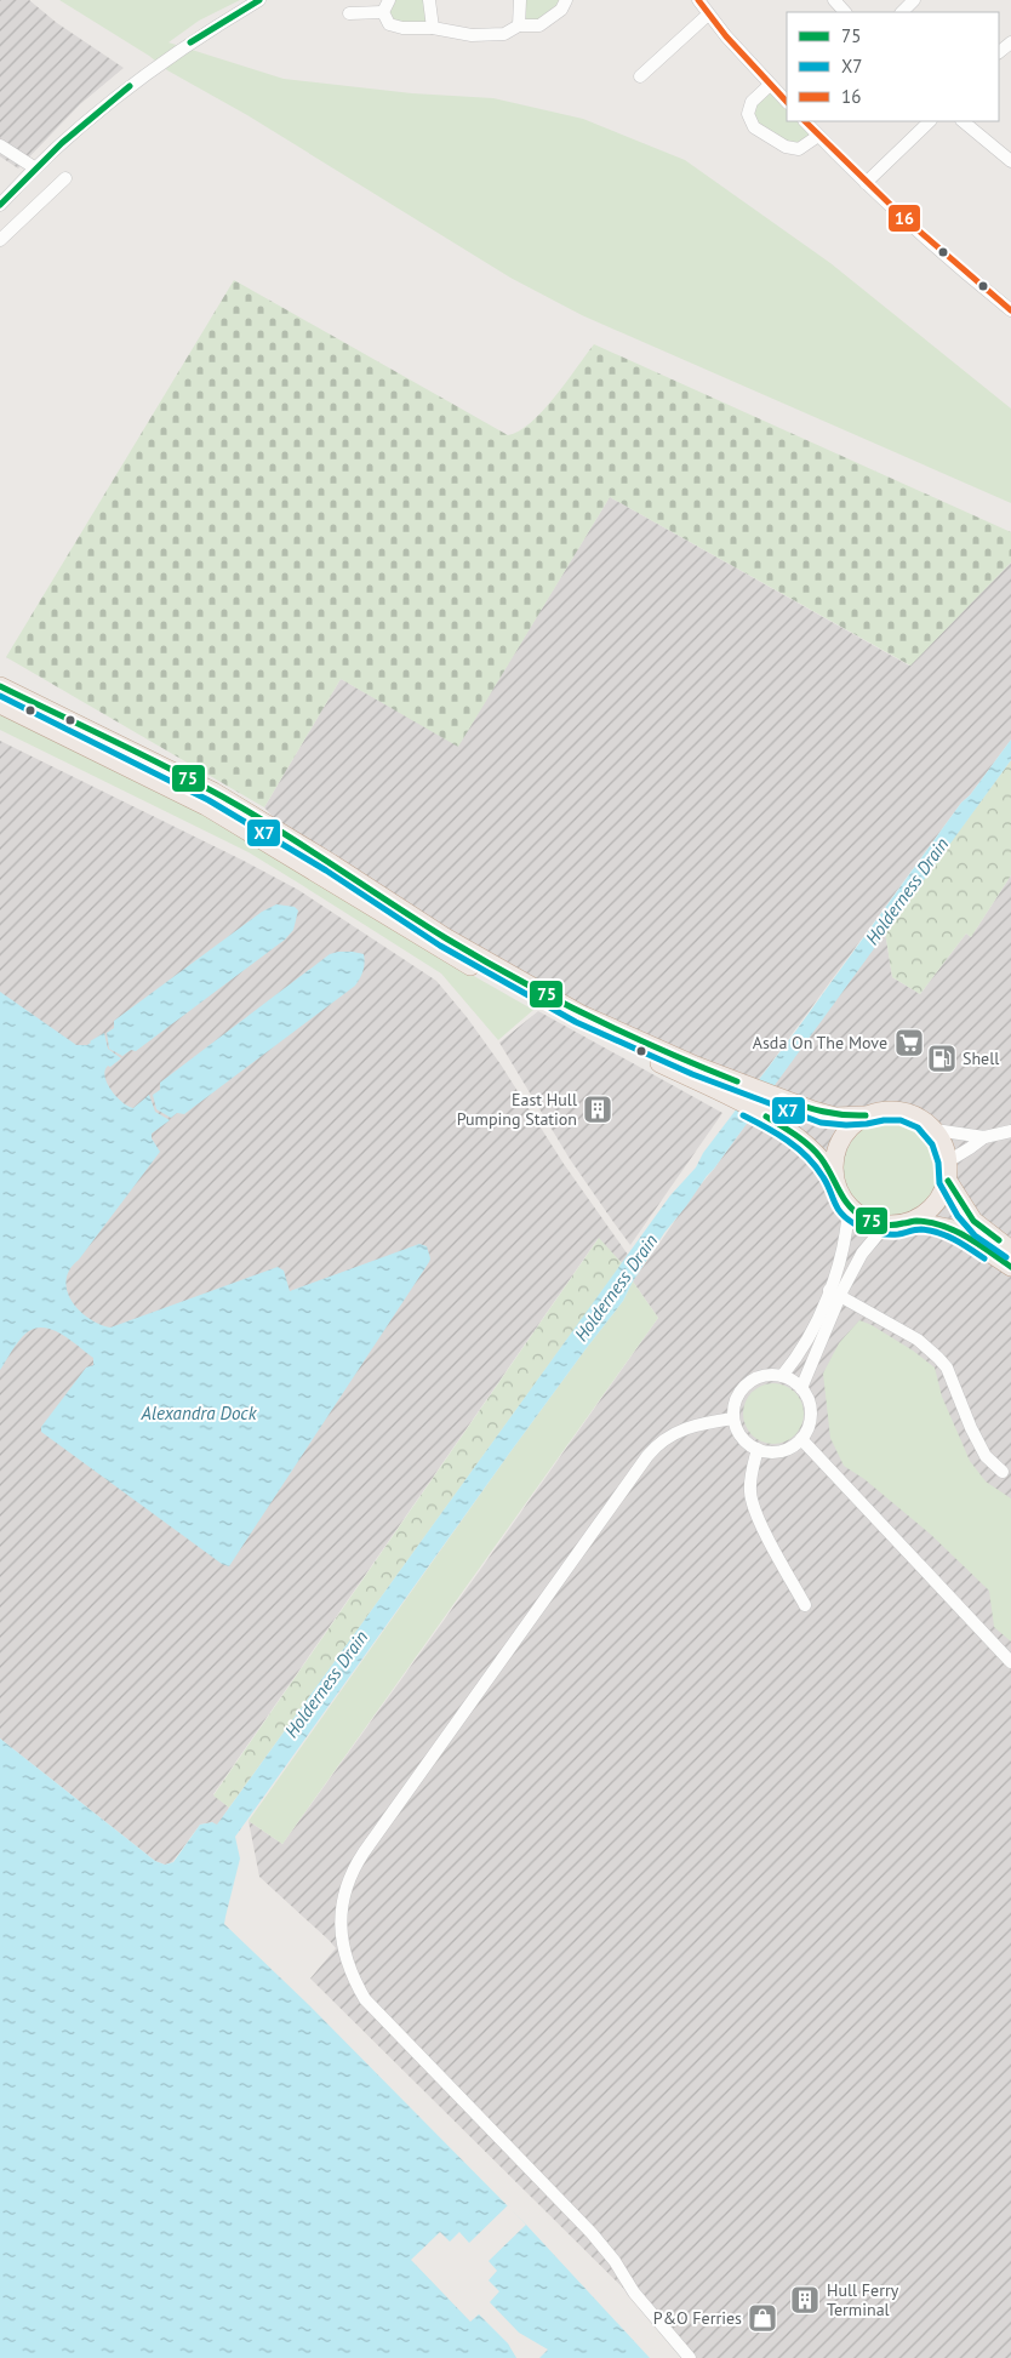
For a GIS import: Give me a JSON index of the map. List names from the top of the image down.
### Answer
{
  "water": ["Holderness Drain", "Alexandra Dock"],
  "places": {
    "supermarket": ["Asda On The Move"],
    "fuel station": ["Shell"],
    "building": ["East Hull Pumping Station", "Hull Ferry Terminal"],
    "shop": ["P&O Ferries"]
  },
  "lines": ["transit line 75", "transit line 16", "transit line X7"],
  "legend": ["75", "X7", "16"]
}
